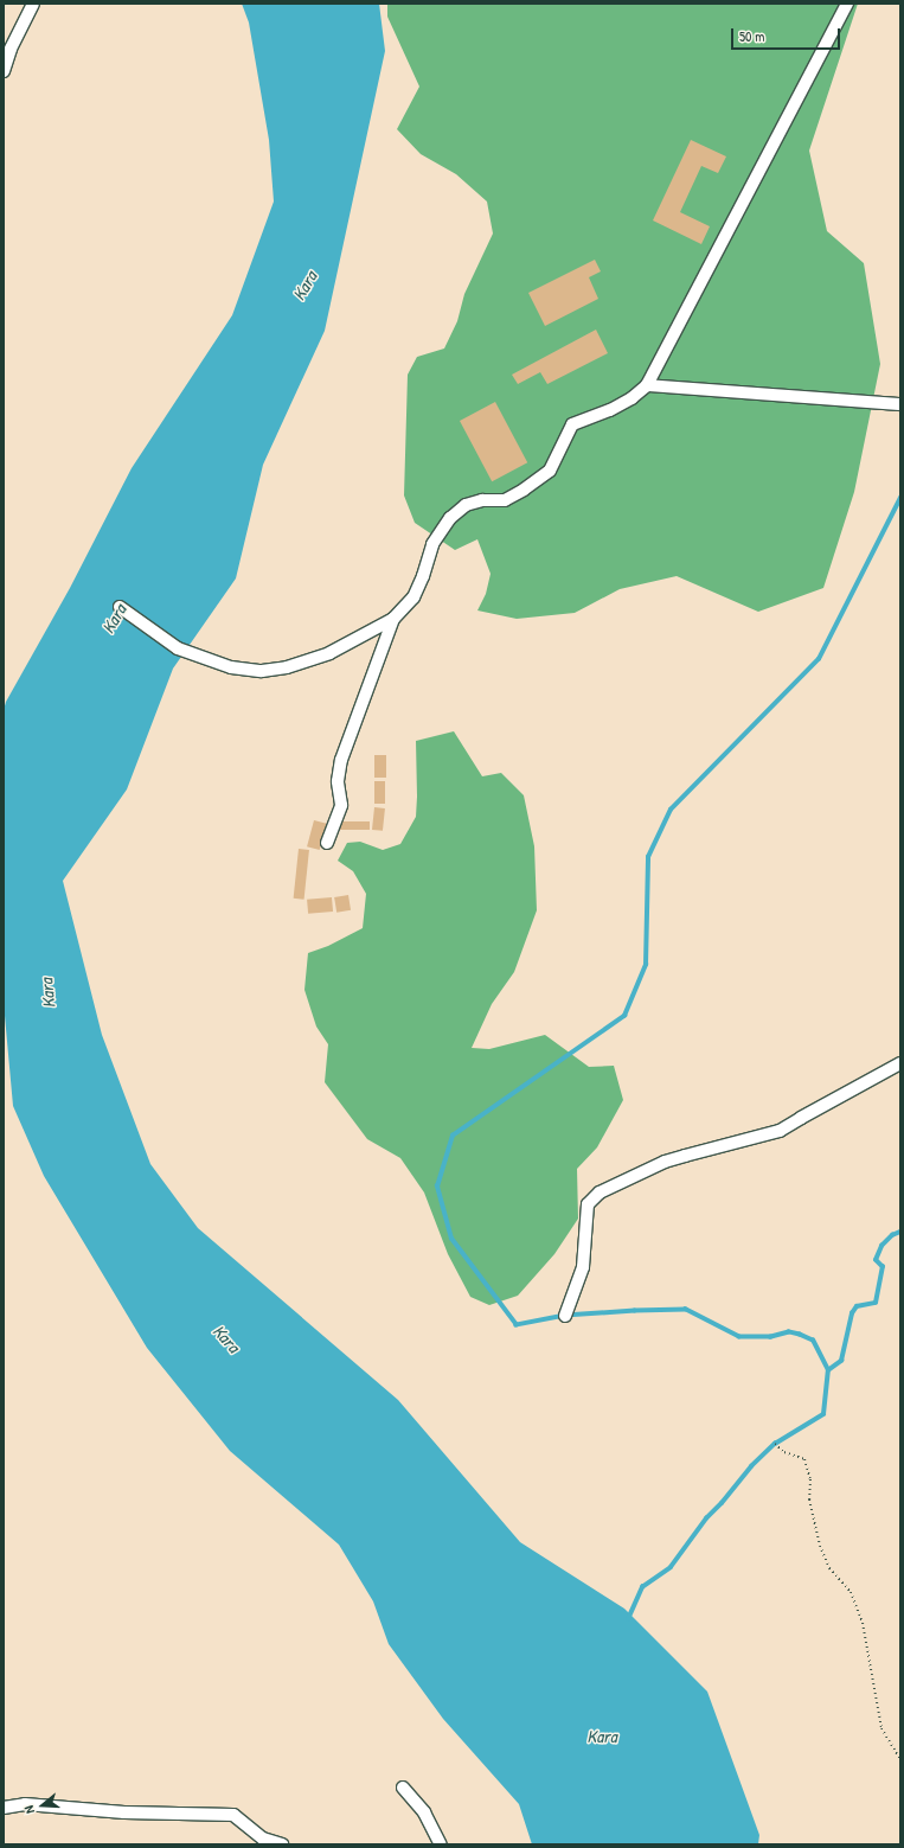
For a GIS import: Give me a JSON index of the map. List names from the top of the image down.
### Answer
{
  "water": ["Kara"],
  "scale_bar": "50 m",
  "north": "left"
}
